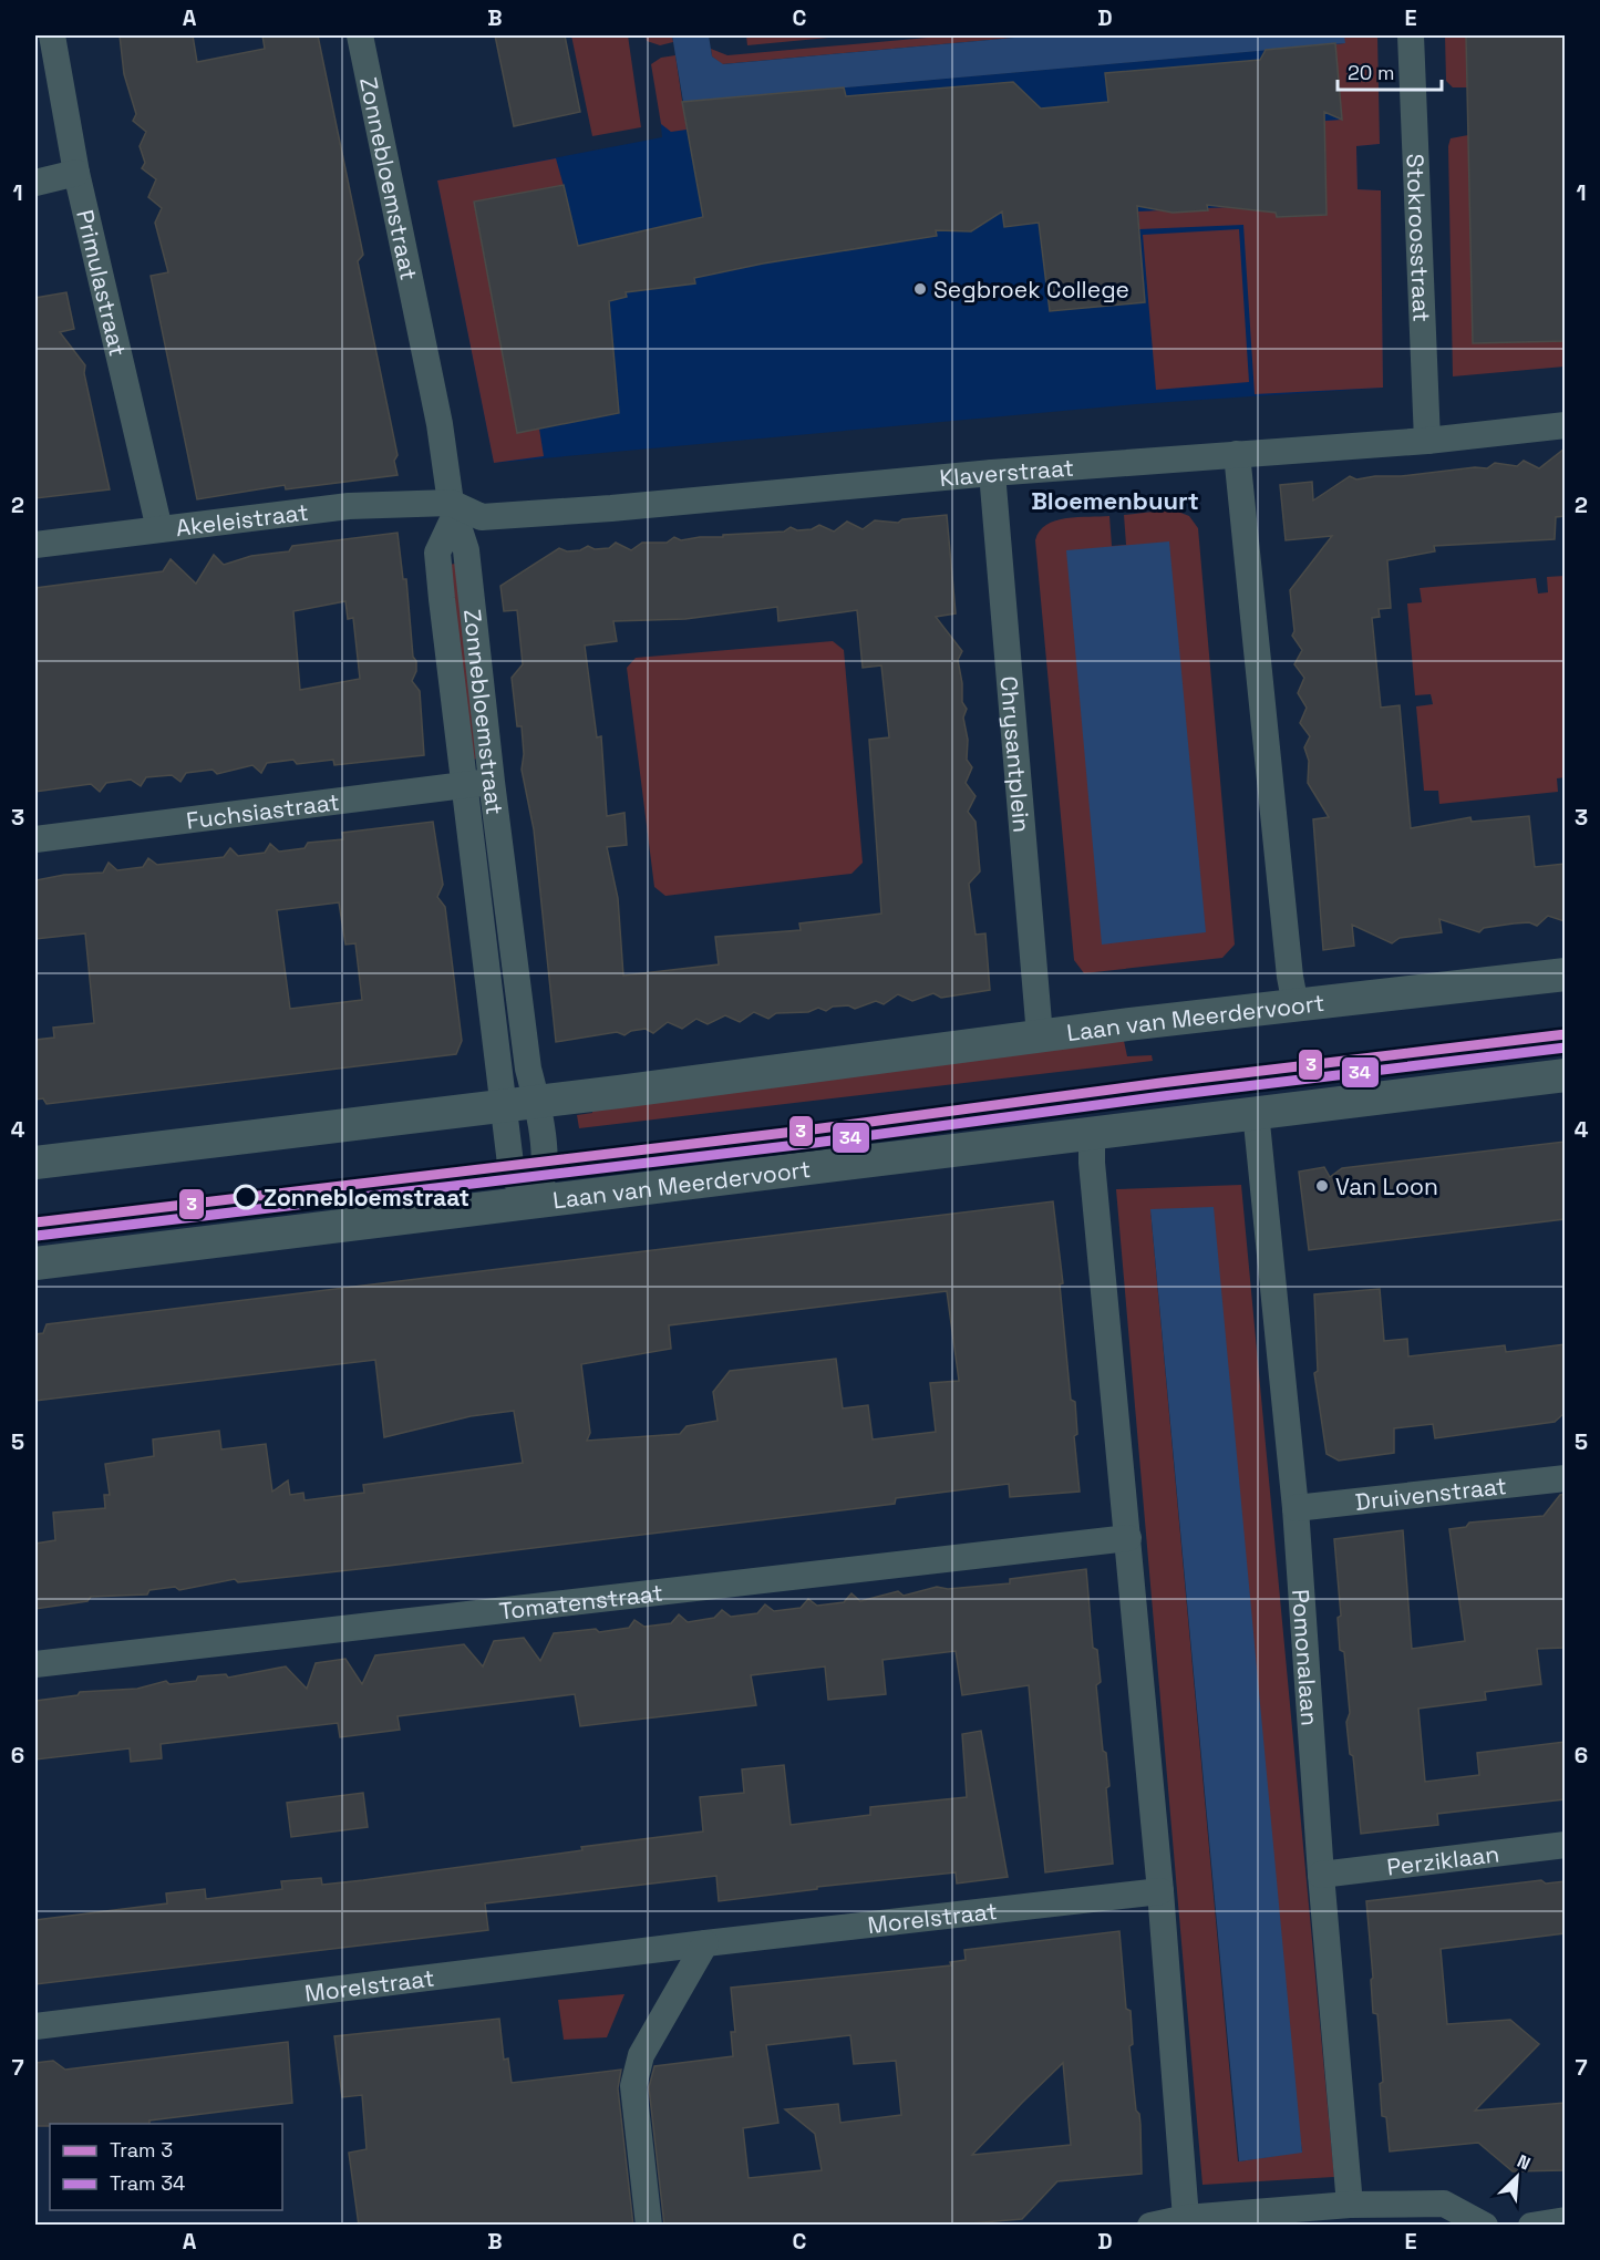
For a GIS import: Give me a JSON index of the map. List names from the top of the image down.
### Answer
{
  "streets": {
    "street": [
      "Zonnebloemstraat",
      "Stokroosstraat",
      "Primulastraat",
      "Klaverstraat",
      "Akeleistraat",
      "Chrysantplein",
      "Fuchsiastraat",
      "Laan van Meerdervoort",
      "Druivenstraat",
      "Tomatenstraat",
      "Pomonalaan",
      "Perziklaan",
      "Morelstraat"
    ]
  },
  "crossings": [
    ["Zonnebloemstraat", "Klaverstraat"],
    ["Zonnebloemstraat", "Akeleistraat"],
    ["Zonnebloemstraat", "Fuchsiastraat"],
    ["Zonnebloemstraat", "Laan van Meerdervoort"],
    ["Stokroosstraat", "Klaverstraat"],
    ["Primulastraat", "Akeleistraat"],
    ["Klaverstraat", "Akeleistraat"],
    ["Klaverstraat", "Chrysantplein"],
    ["Chrysantplein", "Laan van Meerdervoort"],
    ["Laan van Meerdervoort", "Pomonalaan"],
    ["Druivenstraat", "Pomonalaan"],
    ["Pomonalaan", "Perziklaan"]
  ],
  "districts": ["Bloemenbuurt"],
  "places": ["Segbroek College", "Van Loon", "Zonnebloemstraat"],
  "lines": ["tram line 3", "tram line 34"],
  "legend": ["Tram 3", "Tram 34"],
  "scale_bar": "20 m",
  "north": "top right",
  "grid": {
    "columns": [
      "A",
      "B",
      "C",
      "D",
      "E"
    ],
    "rows": [
      "1",
      "2",
      "3",
      "4",
      "5",
      "6",
      "7"
    ]
  }
}
